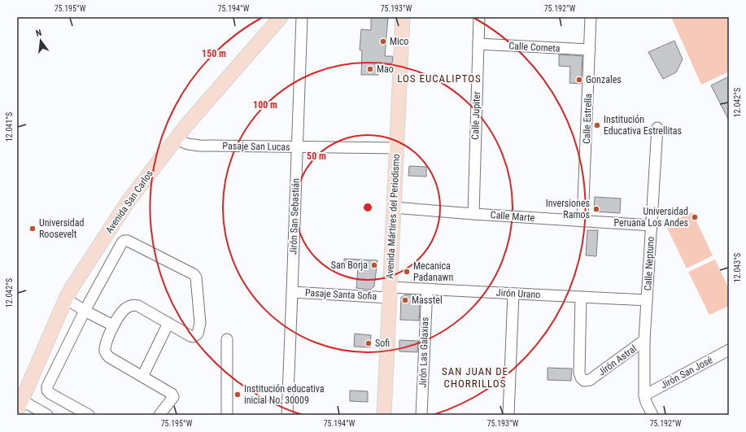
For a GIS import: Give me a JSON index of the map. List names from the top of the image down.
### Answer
{
  "streets": {
    "main road": ["Avenida San Carlos", "Avenida Mártires del Periodismo"],
    "street": [
      "Calle Cometa",
      "Calle Jupiter",
      "Calle Estrella",
      "Pasaje San Lucas",
      "Jirón San Sebastián",
      "Calle Marte",
      "Calle Neptuno",
      "Jirón Urano",
      "Pasaje Santa Sofia",
      "Jirón Las Galaxias",
      "Jirón Astral",
      "Jirón San José"
    ]
  },
  "crossings": [
    ["Calle Cometa", "Calle Jupiter"],
    ["Calle Cometa", "Calle Estrella"],
    ["Calle Jupiter", "Calle Marte"],
    ["Calle Estrella", "Calle Marte"],
    ["Pasaje San Lucas", "Avenida San Carlos"],
    ["Pasaje San Lucas", "Jirón San Sebastián"],
    ["Pasaje San Lucas", "Avenida Mártires del Periodismo"],
    ["Jirón San Sebastián", "Pasaje Santa Sofia"],
    ["Avenida Mártires del Periodismo", "Calle Marte"],
    ["Avenida Mártires del Periodismo", "Jirón Urano"],
    ["Avenida Mártires del Periodismo", "Pasaje Santa Sofia"],
    ["Calle Marte", "Calle Neptuno"],
    ["Calle Neptuno", "Jirón Urano"],
    ["Calle Neptuno", "Jirón Astral"],
    ["Calle Neptuno", "Jirón San José"],
    ["Jirón Urano", "Pasaje Santa Sofia"],
    ["Jirón Urano", "Jirón Las Galaxias"],
    ["Jirón Urano", "Jirón Astral"]
  ],
  "districts": ["LOS EUCALIPTOS", "SAN JUAN DE CHORRILLOS"],
  "places": [
    "Mico",
    "Mao",
    "Gonzales",
    "Institución Educativa Estrellitas",
    "Inversiones Ramos",
    "Universidad Peruana Los Andes",
    "Universidad Roosevelt",
    "San Borja",
    "Mecanica Padanawn",
    "Masstel",
    "Sofi",
    "Institución educativa inicial No. 30009"
  ],
  "north": "top",
  "coordinates": [
    "75.195°W",
    "75.194°W",
    "75.193°W",
    "75.192°W",
    "12.042°S",
    "12.041°S",
    "12.043°S"
  ],
  "rings": ["150 m", "100 m", "50 m"]
}
